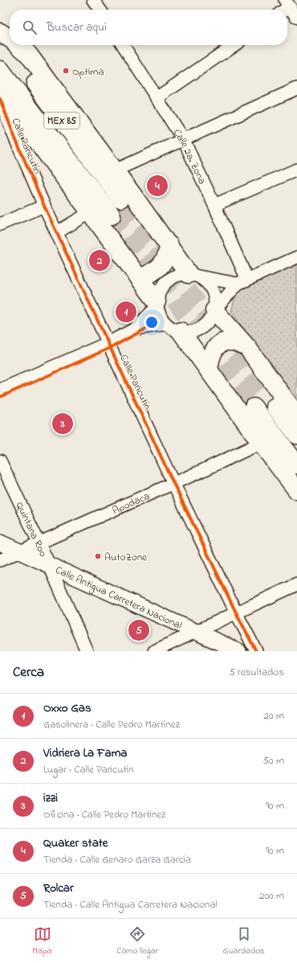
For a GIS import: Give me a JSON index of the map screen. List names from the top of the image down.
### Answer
{
  "streets": {
    "highway": ["MEX 85"],
    "main road": ["Calle Antigua Carretera Nacional"],
    "street": [
      "Calle Paricutín",
      "Calle 2a. Zona",
      "Apodaca",
      "Quintana Roo"
    ]
  },
  "crossings": [
    ["Calle Paricutín", "Apodaca"],
    ["Apodaca", "Quintana Roo"],
    ["Apodaca", "Calle Antigua Carretera Nacional"],
    ["Quintana Roo", "Calle Antigua Carretera Nacional"]
  ],
  "places": ["Optima", "AutoZone"],
  "page": {
    "search": "Buscar aquí",
    "pins": [
      "4",
      "2",
      "1",
      "3",
      "5"
    ],
    "heading": ["Cerca", "5 resultados"],
    "list": [
      {
        "mark": "1",
        "name": "Oxxo Gas",
        "note": "Gasolinera · Calle Pedro Martínez",
        "value": "20 m"
      },
      {
        "mark": "2",
        "name": "Vidriera La Fama",
        "note": "Lugar · Calle Paricutín",
        "value": "50 m"
      },
      {
        "mark": "3",
        "name": "izzi",
        "note": "Oficina · Calle Pedro Martínez",
        "value": "90 m"
      },
      {
        "mark": "4",
        "name": "Quaker state",
        "note": "Tienda · Calle Genaro Garza García",
        "value": "90 m"
      },
      {
        "mark": "5",
        "name": "Rolcar",
        "note": "Tienda · Calle Antigua Carretera Nacional",
        "value": "200 m"
      }
    ],
    "nav": ["Mapa", "Cómo llegar", "Guardados"]
  }
}
